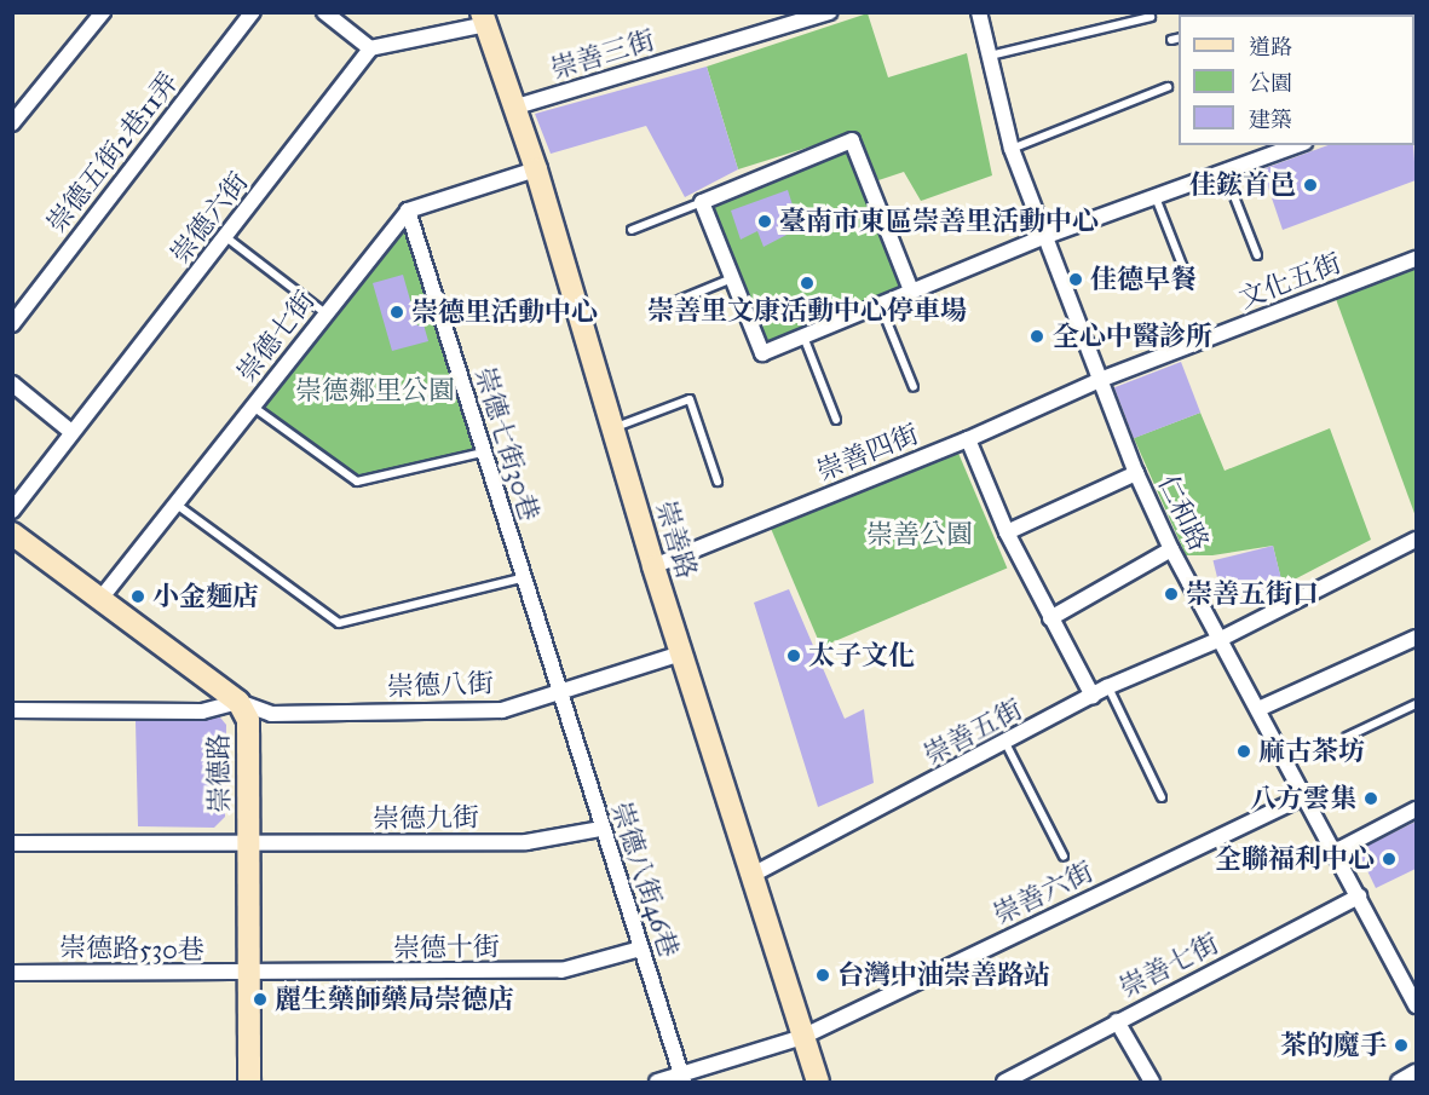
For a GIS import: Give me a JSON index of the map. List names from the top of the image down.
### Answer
{
  "streets": {
    "street": [
      "崇善三街",
      "崇德五街2巷11弄",
      "崇德六街",
      "文化五街",
      "崇德七街",
      "崇德七街30巷",
      "崇善四街",
      "仁和路",
      "崇善路",
      "崇德八街",
      "崇善五街",
      "崇德路",
      "崇德九街",
      "崇德八街46巷",
      "崇善六街",
      "崇德十街",
      "崇德路530巷",
      "崇善七街"
    ]
  },
  "crossings": [
    ["崇善三街", "崇善路"],
    ["文化五街", "崇善四街"],
    ["文化五街", "仁和路"],
    ["崇德七街", "崇德七街30巷"],
    ["崇德七街", "崇德路"],
    ["崇德七街30巷", "崇德八街"],
    ["崇德七街30巷", "崇德八街46巷"],
    ["崇善四街", "仁和路"],
    ["崇善四街", "崇善路"],
    ["仁和路", "崇善五街"],
    ["仁和路", "崇善六街"],
    ["仁和路", "崇善七街"],
    ["崇善路", "崇德八街"],
    ["崇善路", "崇善五街"],
    ["崇善路", "崇善六街"],
    ["崇德八街", "崇德路"],
    ["崇德八街", "崇德八街46巷"],
    ["崇德路", "崇德九街"],
    ["崇德路", "崇德十街"],
    ["崇德路", "崇德路530巷"],
    ["崇德九街", "崇德八街46巷"],
    ["崇德八街46巷", "崇善六街"],
    ["崇德八街46巷", "崇德十街"],
    ["崇德十街", "崇德路530巷"]
  ],
  "parks": ["崇德鄰里公園", "崇善公園"],
  "places": [
    "佳鋐首邑",
    "臺南市東區崇善里活動中心",
    "佳德早餐",
    "崇善里文康活動中心停車場",
    "崇德里活動中心",
    "全心中醫診所",
    "崇善五街口",
    "小金麵店",
    "太子文化",
    "麻古茶坊",
    "八方雲集",
    "全聯福利中心",
    "台灣中油崇善路站",
    "麗生藥師藥局崇德店",
    "茶的魔手"
  ],
  "legend": ["道路", "公園", "建築"]
}
